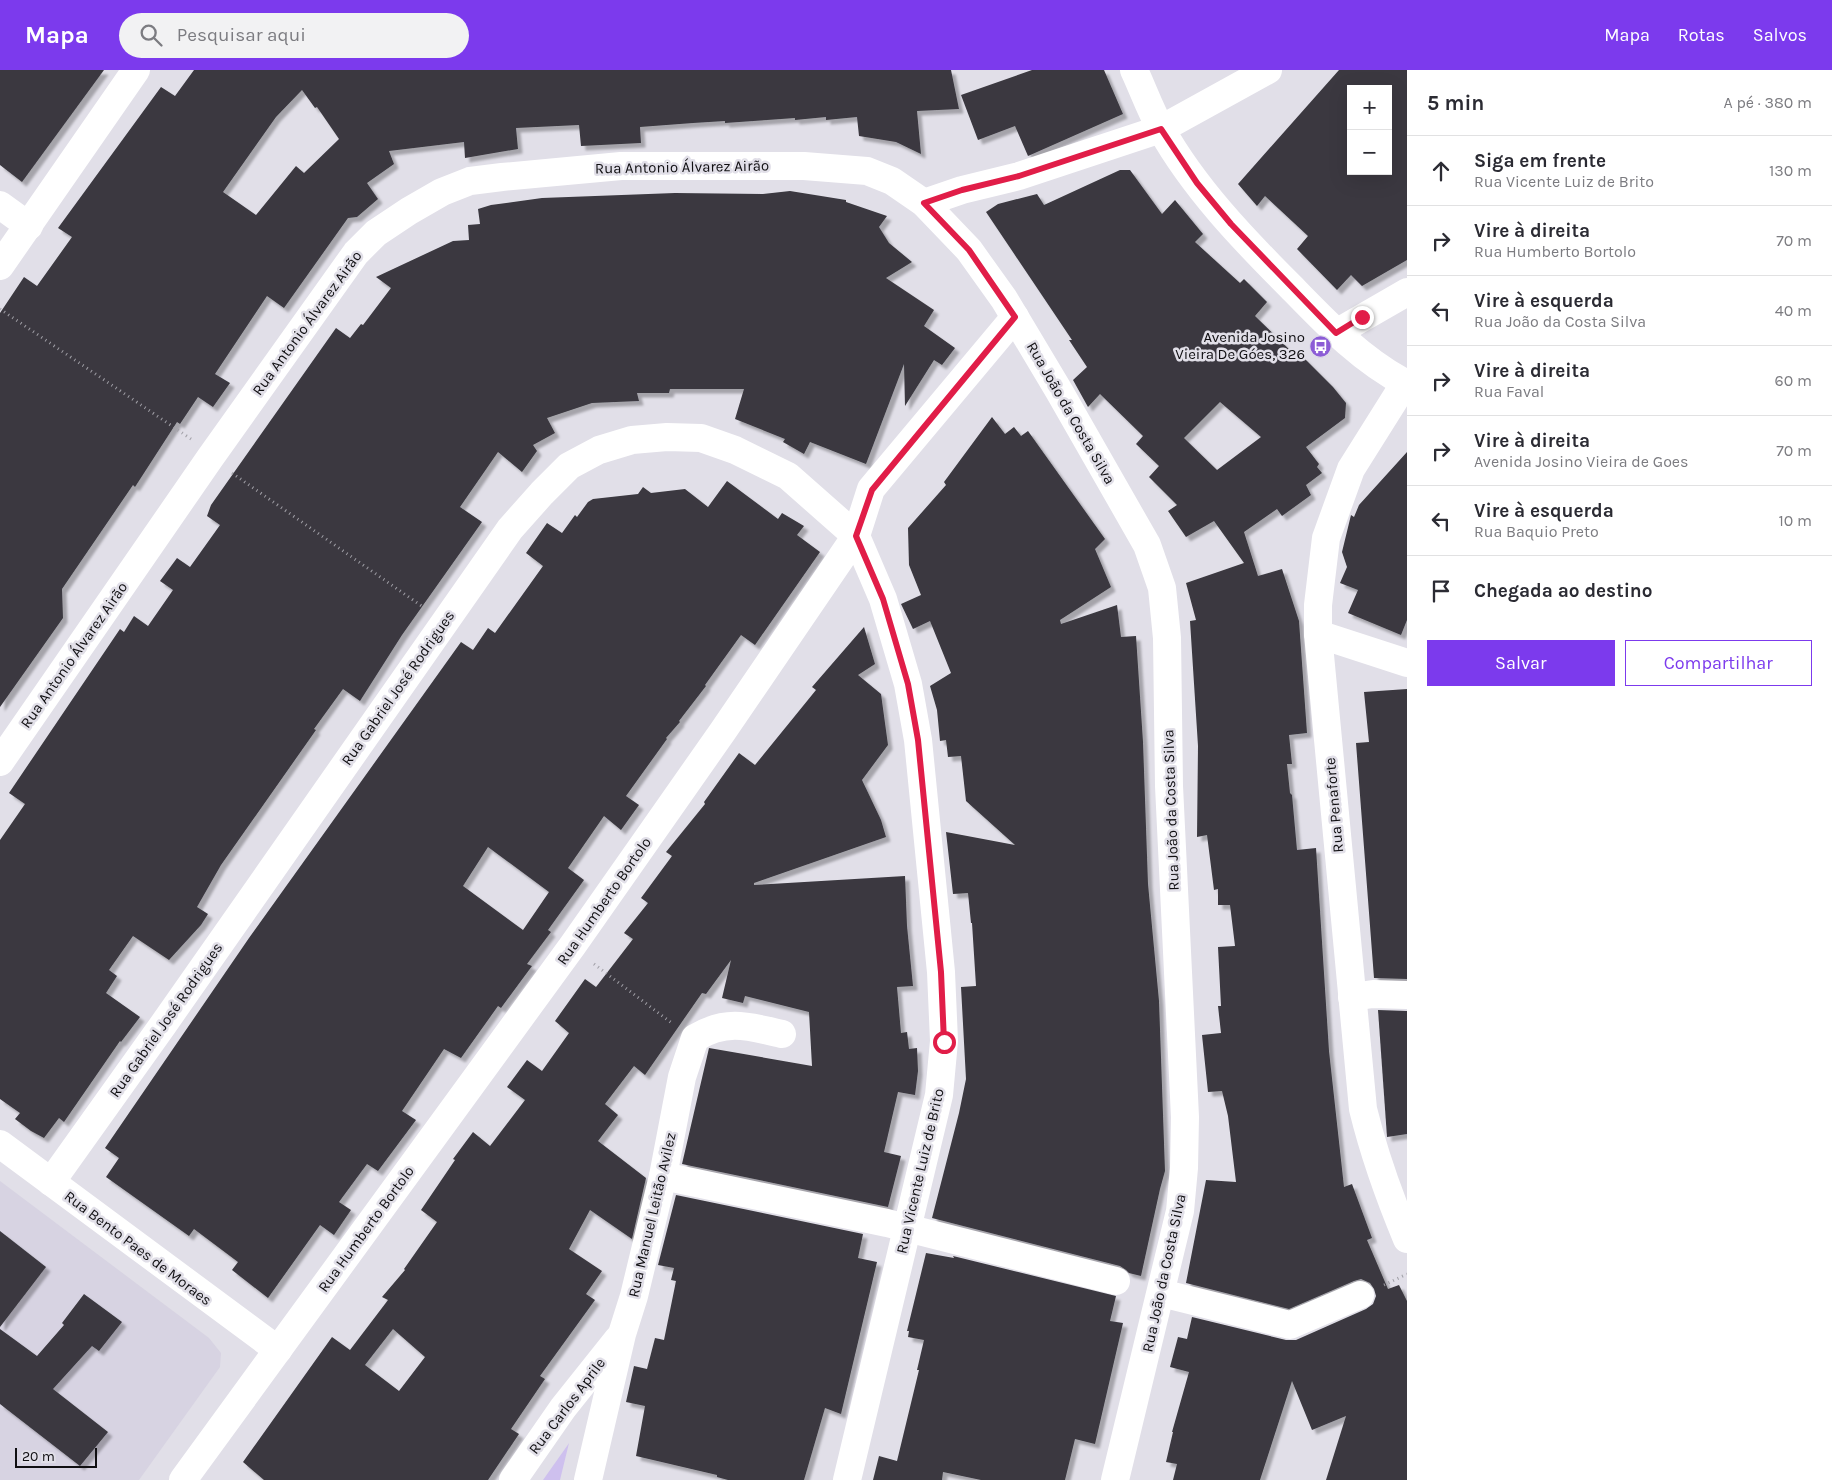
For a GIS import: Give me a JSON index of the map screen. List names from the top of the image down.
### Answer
{
  "streets": {
    "street": [
      "Rua Antonio Álvarez Airão",
      "Rua João da Costa Silva",
      "Rua Gabriel José Rodrigues",
      "Rua Penaforte",
      "Rua Humberto Bortolo",
      "Rua Vicente Luiz de Brito",
      "Rua Manuel Leitão Avilez",
      "Rua Bento Paes de Moraes",
      "Rua Carlos Aprile"
    ]
  },
  "crossings": [
    ["Rua Antonio Álvarez Airão", "Rua João da Costa Silva"],
    ["Rua João da Costa Silva", "Rua Humberto Bortolo"],
    ["Rua Gabriel José Rodrigues", "Rua Humberto Bortolo"],
    ["Rua Gabriel José Rodrigues", "Rua Vicente Luiz de Brito"],
    ["Rua Gabriel José Rodrigues", "Rua Bento Paes de Moraes"],
    ["Rua Humberto Bortolo", "Rua Vicente Luiz de Brito"],
    ["Rua Humberto Bortolo", "Rua Bento Paes de Moraes"],
    ["Rua Manuel Leitão Avilez", "Rua Carlos Aprile"]
  ],
  "places": {
    "bus stop": ["Avenida Josino Vieira De Góes, 326"]
  },
  "scale_bar": "20 m",
  "page": {
    "header": "Mapa",
    "search": "Pesquisar aqui",
    "nav": ["Mapa", "Rotas", "Salvos"],
    "heading": ["5 min", "A pé · 380 m"],
    "map_buttons": ["+", "−"],
    "list": [
      ["Siga em frente", "Rua Vicente Luiz de Brito", "130 m"],
      ["Vire à direita", "Rua Humberto Bortolo", "70 m"],
      ["Vire à esquerda", "Rua João da Costa Silva", "40 m"],
      ["Vire à direita", "Rua Faval", "60 m"],
      ["Vire à direita", "Avenida Josino Vieira de Goes", "70 m"],
      ["Vire à esquerda", "Rua Baquio Preto", "10 m"],
      "Chegada ao destino"
    ],
    "buttons": ["Salvar", "Compartilhar"],
    "scale": "20 m"
  }
}
